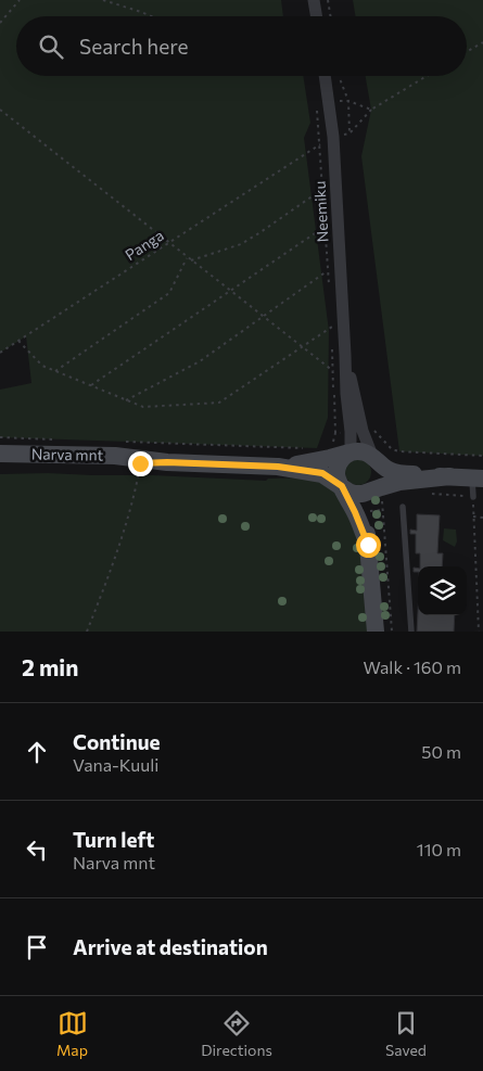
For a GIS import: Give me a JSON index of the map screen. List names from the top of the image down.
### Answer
{
  "streets": {
    "main road": ["Narva mnt"],
    "street": ["Neemiku"],
    "path": ["Panga"]
  },
  "crossings": [
    ["Neemiku", "Narva mnt"]
  ],
  "page": {
    "search": "Search here",
    "heading": ["2 min", "Walk · 160 m"],
    "list": [
      ["Continue", "Vana-Kuuli", "50 m"],
      ["Turn left", "Narva mnt", "110 m"],
      "Arrive at destination"
    ],
    "nav": ["Map", "Directions", "Saved"]
  }
}
